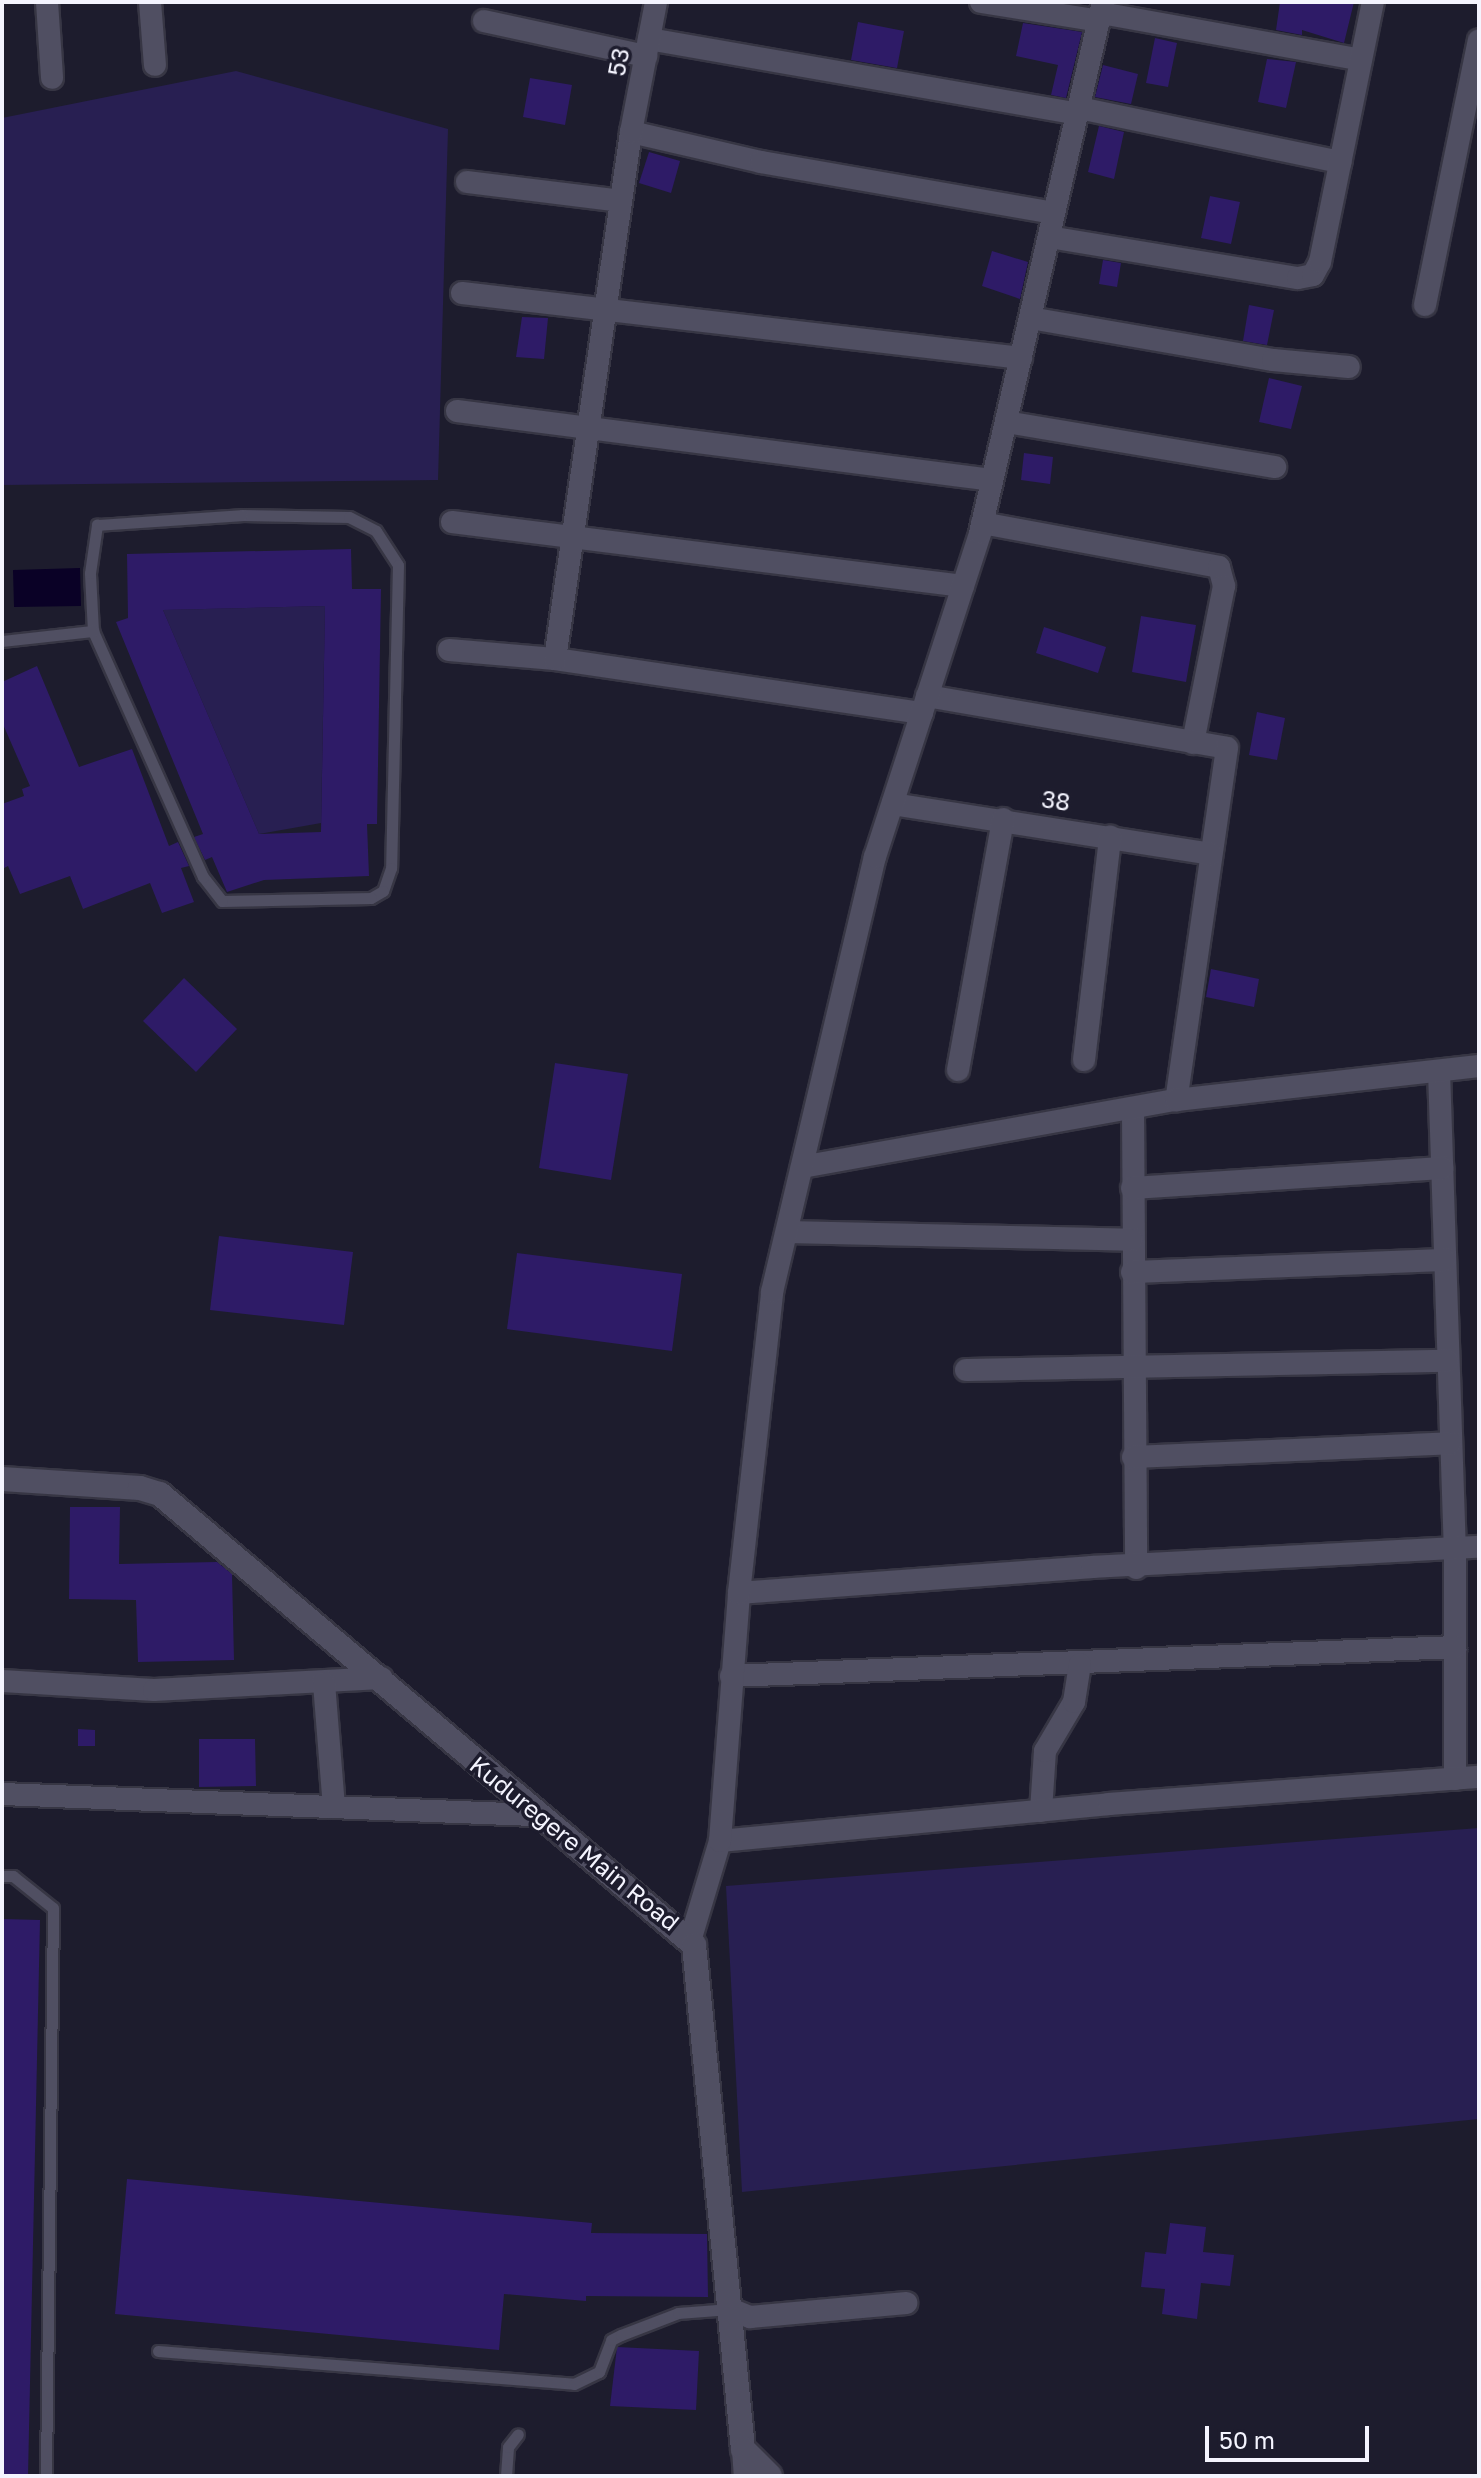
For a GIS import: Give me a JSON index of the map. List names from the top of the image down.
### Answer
{
  "streets": {
    "street": ["53", "38", "Kuduregere Main Road"]
  },
  "scale_bar": "50 m"
}
